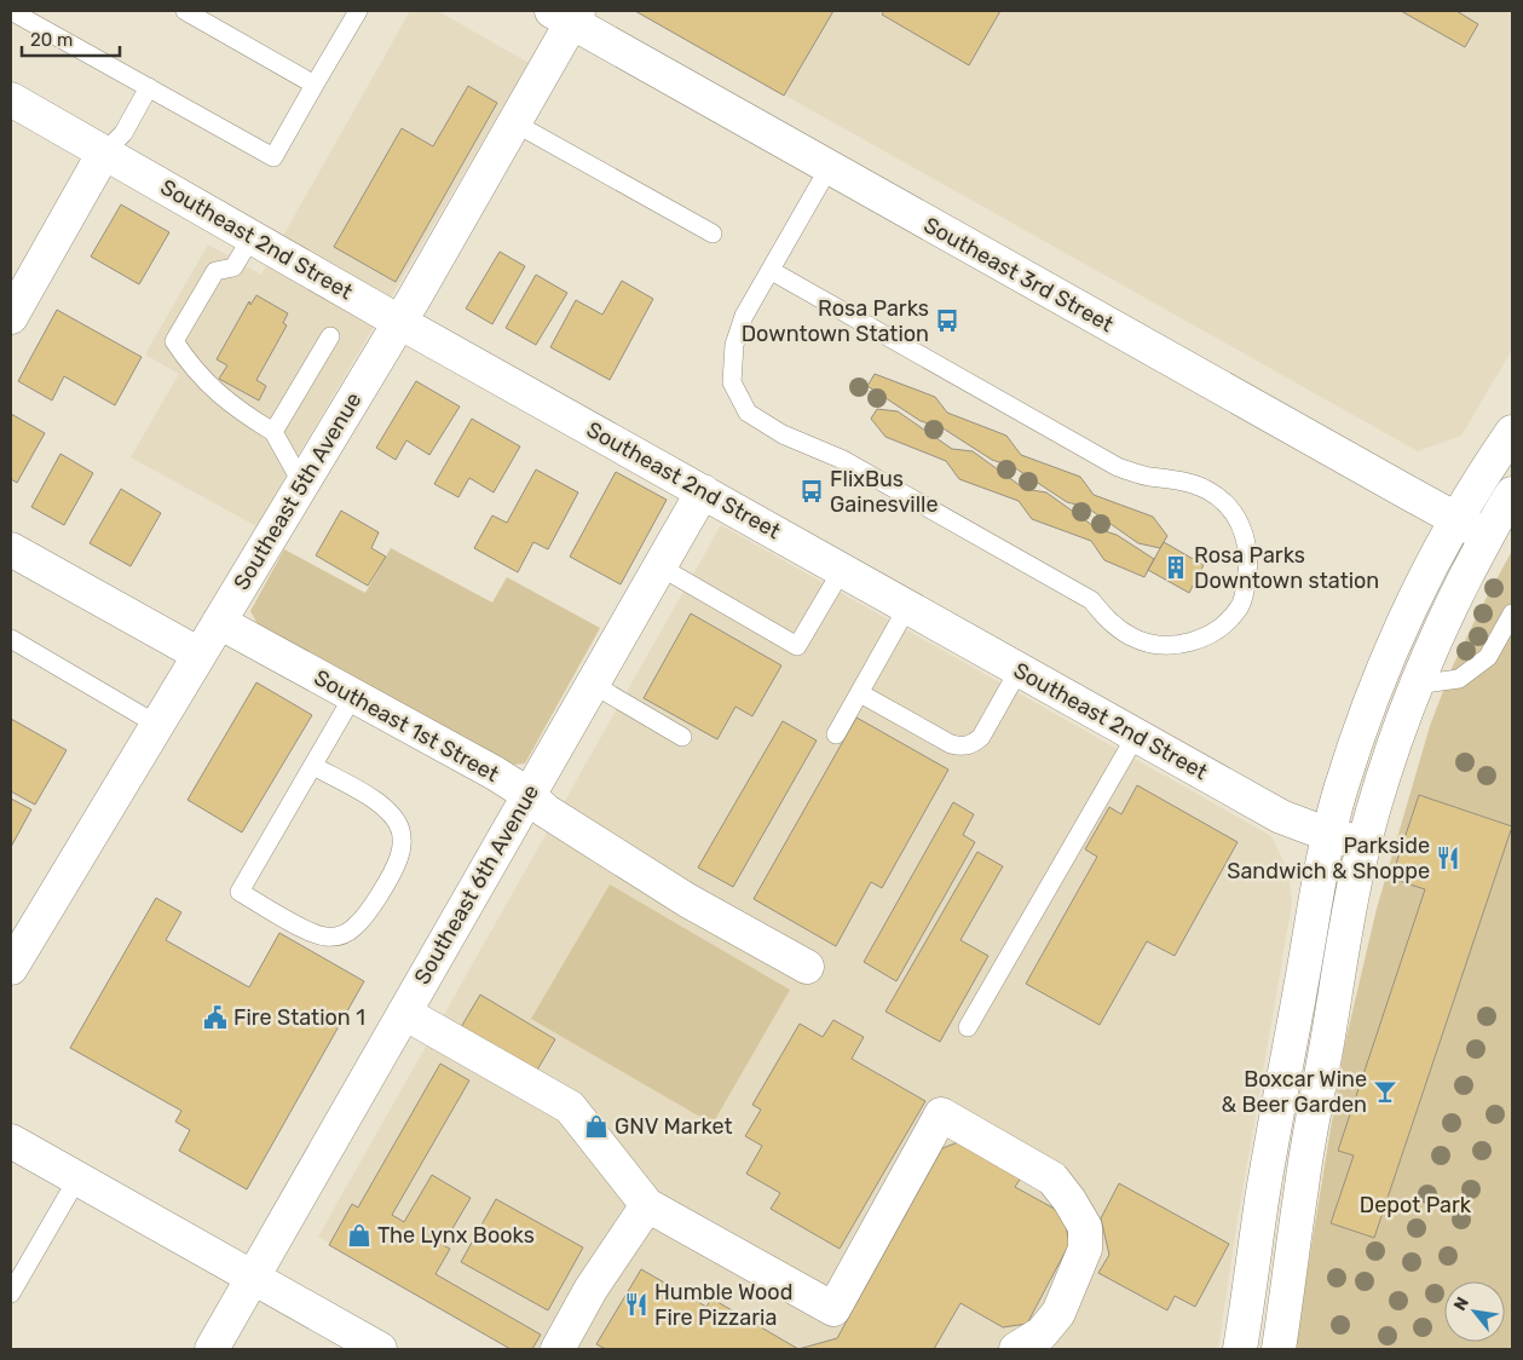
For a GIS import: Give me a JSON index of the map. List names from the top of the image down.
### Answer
{
  "streets": {
    "street": [
      "Southeast 2nd Street",
      "Southeast 3rd Street",
      "Southeast 5th Avenue",
      "Southeast 1st Street",
      "Southeast 6th Avenue"
    ]
  },
  "crossings": [
    ["Southeast 2nd Street", "Southeast 5th Avenue"],
    ["Southeast 2nd Street", "Southeast 6th Avenue"],
    ["Southeast 3rd Street", "Southeast 5th Avenue"],
    ["Southeast 5th Avenue", "Southeast 1st Street"],
    ["Southeast 1st Street", "Southeast 6th Avenue"]
  ],
  "parks": ["Depot Park"],
  "places": {
    "bus stop": ["Rosa Parks Downtown Station", "FlixBus Gainesville"],
    "building": ["Rosa Parks Downtown station"],
    "restaurant": ["Parkside Sandwich & Shoppe", "Humble Wood Fire Pizzaria"],
    "public building": ["Fire Station 1"],
    "bar": ["Boxcar Wine & Beer Garden"],
    "shop": ["GNV Market", "The Lynx Books"]
  },
  "scale_bar": "20 m",
  "north": "top left"
}
